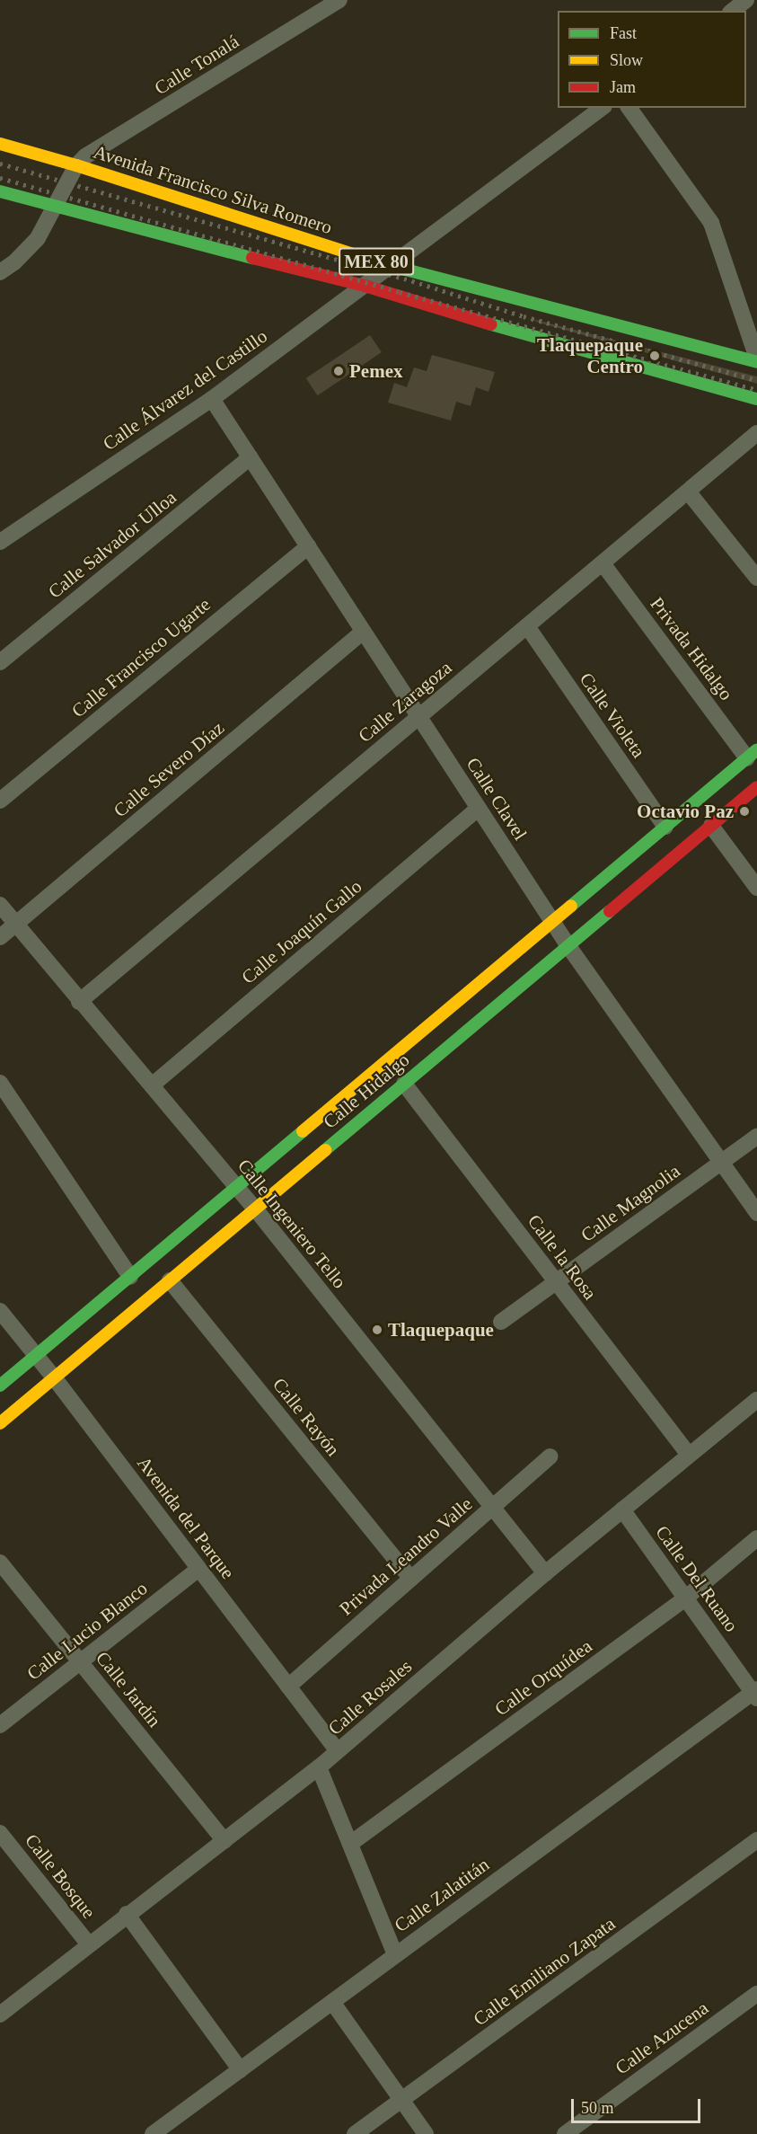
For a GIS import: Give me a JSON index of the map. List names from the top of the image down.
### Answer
{
  "streets": {
    "street": [
      "Calle Tonalá",
      "Avenida Francisco Silva Romero",
      "MEX 80",
      "Calle Álvarez del Castillo",
      "Calle Salvador Ulloa",
      "Privada Hidalgo",
      "Calle Francisco Ugarte",
      "Calle Zaragoza",
      "Calle Violeta",
      "Calle Severo Díaz",
      "Calle Clavel",
      "Calle Joaquín Gallo",
      "Calle Hidalgo",
      "Calle Magnolia",
      "Calle Ingeniero Tello",
      "Calle la Rosa",
      "Calle Rayón",
      "Avenida del Parque",
      "Privada Leandro Valle",
      "Calle Del Ruano",
      "Calle Lucio Blanco",
      "Calle Orquídea",
      "Calle Jardín",
      "Calle Rosales",
      "Calle Bosque",
      "Calle Zalatitán",
      "Calle Emiliano Zapata",
      "Calle Azucena"
    ]
  },
  "crossings": [
    ["Calle Tonalá", "Avenida Francisco Silva Romero"],
    ["Avenida Francisco Silva Romero", "Calle Álvarez del Castillo"],
    ["MEX 80", "Calle Álvarez del Castillo"],
    ["Calle Álvarez del Castillo", "Calle Clavel"],
    ["Calle Salvador Ulloa", "Calle Clavel"],
    ["Privada Hidalgo", "Calle Zaragoza"],
    ["Privada Hidalgo", "Calle Hidalgo"],
    ["Calle Francisco Ugarte", "Calle Clavel"],
    ["Calle Zaragoza", "Calle Violeta"],
    ["Calle Zaragoza", "Calle Clavel"],
    ["Calle Zaragoza", "Calle Ingeniero Tello"],
    ["Calle Violeta", "Calle Hidalgo"],
    ["Calle Severo Díaz", "Calle Clavel"],
    ["Calle Severo Díaz", "Calle Ingeniero Tello"],
    ["Calle Clavel", "Calle Joaquín Gallo"],
    ["Calle Clavel", "Calle Hidalgo"],
    ["Calle Clavel", "Calle Magnolia"],
    ["Calle Joaquín Gallo", "Calle Ingeniero Tello"],
    ["Calle Hidalgo", "Calle Ingeniero Tello"],
    ["Calle Hidalgo", "Calle la Rosa"],
    ["Calle Hidalgo", "Calle Rayón"],
    ["Calle Hidalgo", "Avenida del Parque"],
    ["Calle Magnolia", "Calle la Rosa"],
    ["Calle Ingeniero Tello", "Privada Leandro Valle"],
    ["Calle Ingeniero Tello", "Calle Rosales"],
    ["Calle la Rosa", "Calle Rosales"],
    ["Calle Rayón", "Privada Leandro Valle"],
    ["Avenida del Parque", "Privada Leandro Valle"],
    ["Avenida del Parque", "Calle Lucio Blanco"],
    ["Avenida del Parque", "Calle Rosales"],
    ["Calle Del Ruano", "Calle Orquídea"],
    ["Calle Del Ruano", "Calle Rosales"],
    ["Calle Del Ruano", "Calle Zalatitán"],
    ["Calle Lucio Blanco", "Calle Jardín"],
    ["Calle Jardín", "Calle Rosales"],
    ["Calle Rosales", "Calle Bosque"]
  ],
  "places": [
    "Tlaquepaque Centro",
    "Pemex",
    "Octavio Paz",
    "Tlaquepaque"
  ],
  "legend": ["Fast", "Slow", "Jam"],
  "scale_bar": "50 m"
}
